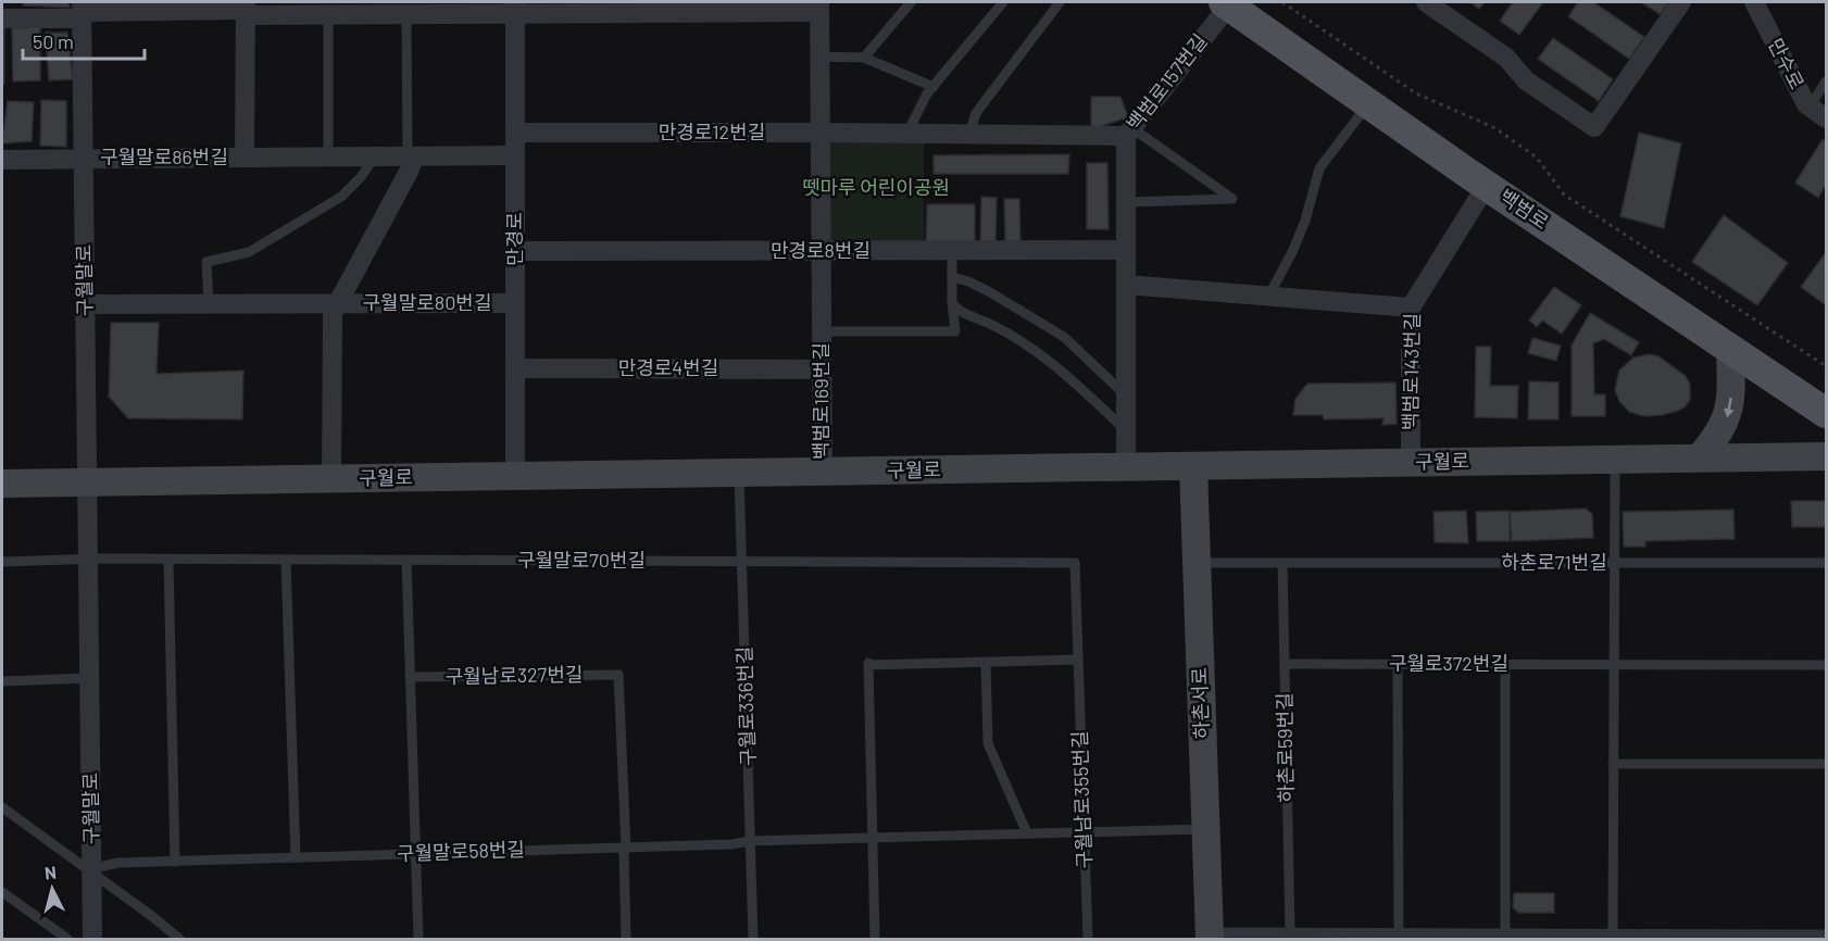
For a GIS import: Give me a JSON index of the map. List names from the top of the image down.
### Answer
{
  "streets": {
    "main road": ["백범로", "구월로", "하촌서로"],
    "street": [
      "만수로",
      "백범로157번길",
      "만경로12번길",
      "구월말로86번길",
      "만경로",
      "만경로8번길",
      "구월말로",
      "구월말로80번길",
      "만경로4번길",
      "백범로143번길",
      "백범로169번길"
    ],
    "lane": [
      "구월말로70번길",
      "하촌로71번길",
      "구월로372번길",
      "구월남로327번길",
      "구월로336번길",
      "하촌로59번길",
      "구월남로355번길",
      "구월말로58번길"
    ]
  },
  "crossings": [
    ["백범로157번길", "만경로12번길"],
    ["백범로157번길", "백범로"],
    ["백범로157번길", "만경로8번길"],
    ["백범로157번길", "구월로"],
    ["만경로12번길", "만경로"],
    ["만경로12번길", "백범로169번길"],
    ["구월말로86번길", "만경로"],
    ["구월말로86번길", "구월말로"],
    ["구월말로86번길", "구월말로80번길"],
    ["백범로", "백범로143번길"],
    ["만경로", "만경로8번길"],
    ["만경로", "구월말로80번길"],
    ["만경로", "만경로4번길"],
    ["만경로", "구월로"],
    ["만경로8번길", "백범로169번길"],
    ["구월말로", "구월말로80번길"],
    ["구월말로", "구월로"],
    ["구월말로", "구월말로70번길"],
    ["구월말로", "구월말로58번길"],
    ["만경로4번길", "백범로169번길"],
    ["백범로143번길", "구월로"],
    ["백범로169번길", "구월로"],
    ["구월로", "하촌서로"],
    ["구월로", "구월로336번길"],
    ["구월말로70번길", "구월로336번길"],
    ["구월말로70번길", "구월남로355번길"],
    ["하촌로71번길", "하촌서로"],
    ["하촌로71번길", "하촌로59번길"],
    ["구월로372번길", "하촌로59번길"],
    ["구월남로327번길", "구월말로58번길"],
    ["하촌서로", "구월말로58번길"],
    ["구월로336번길", "구월말로58번길"],
    ["구월남로355번길", "구월말로58번길"]
  ],
  "parks": ["뗏마루 어린이공원"],
  "scale_bar": "50 m",
  "north": "top"
}
